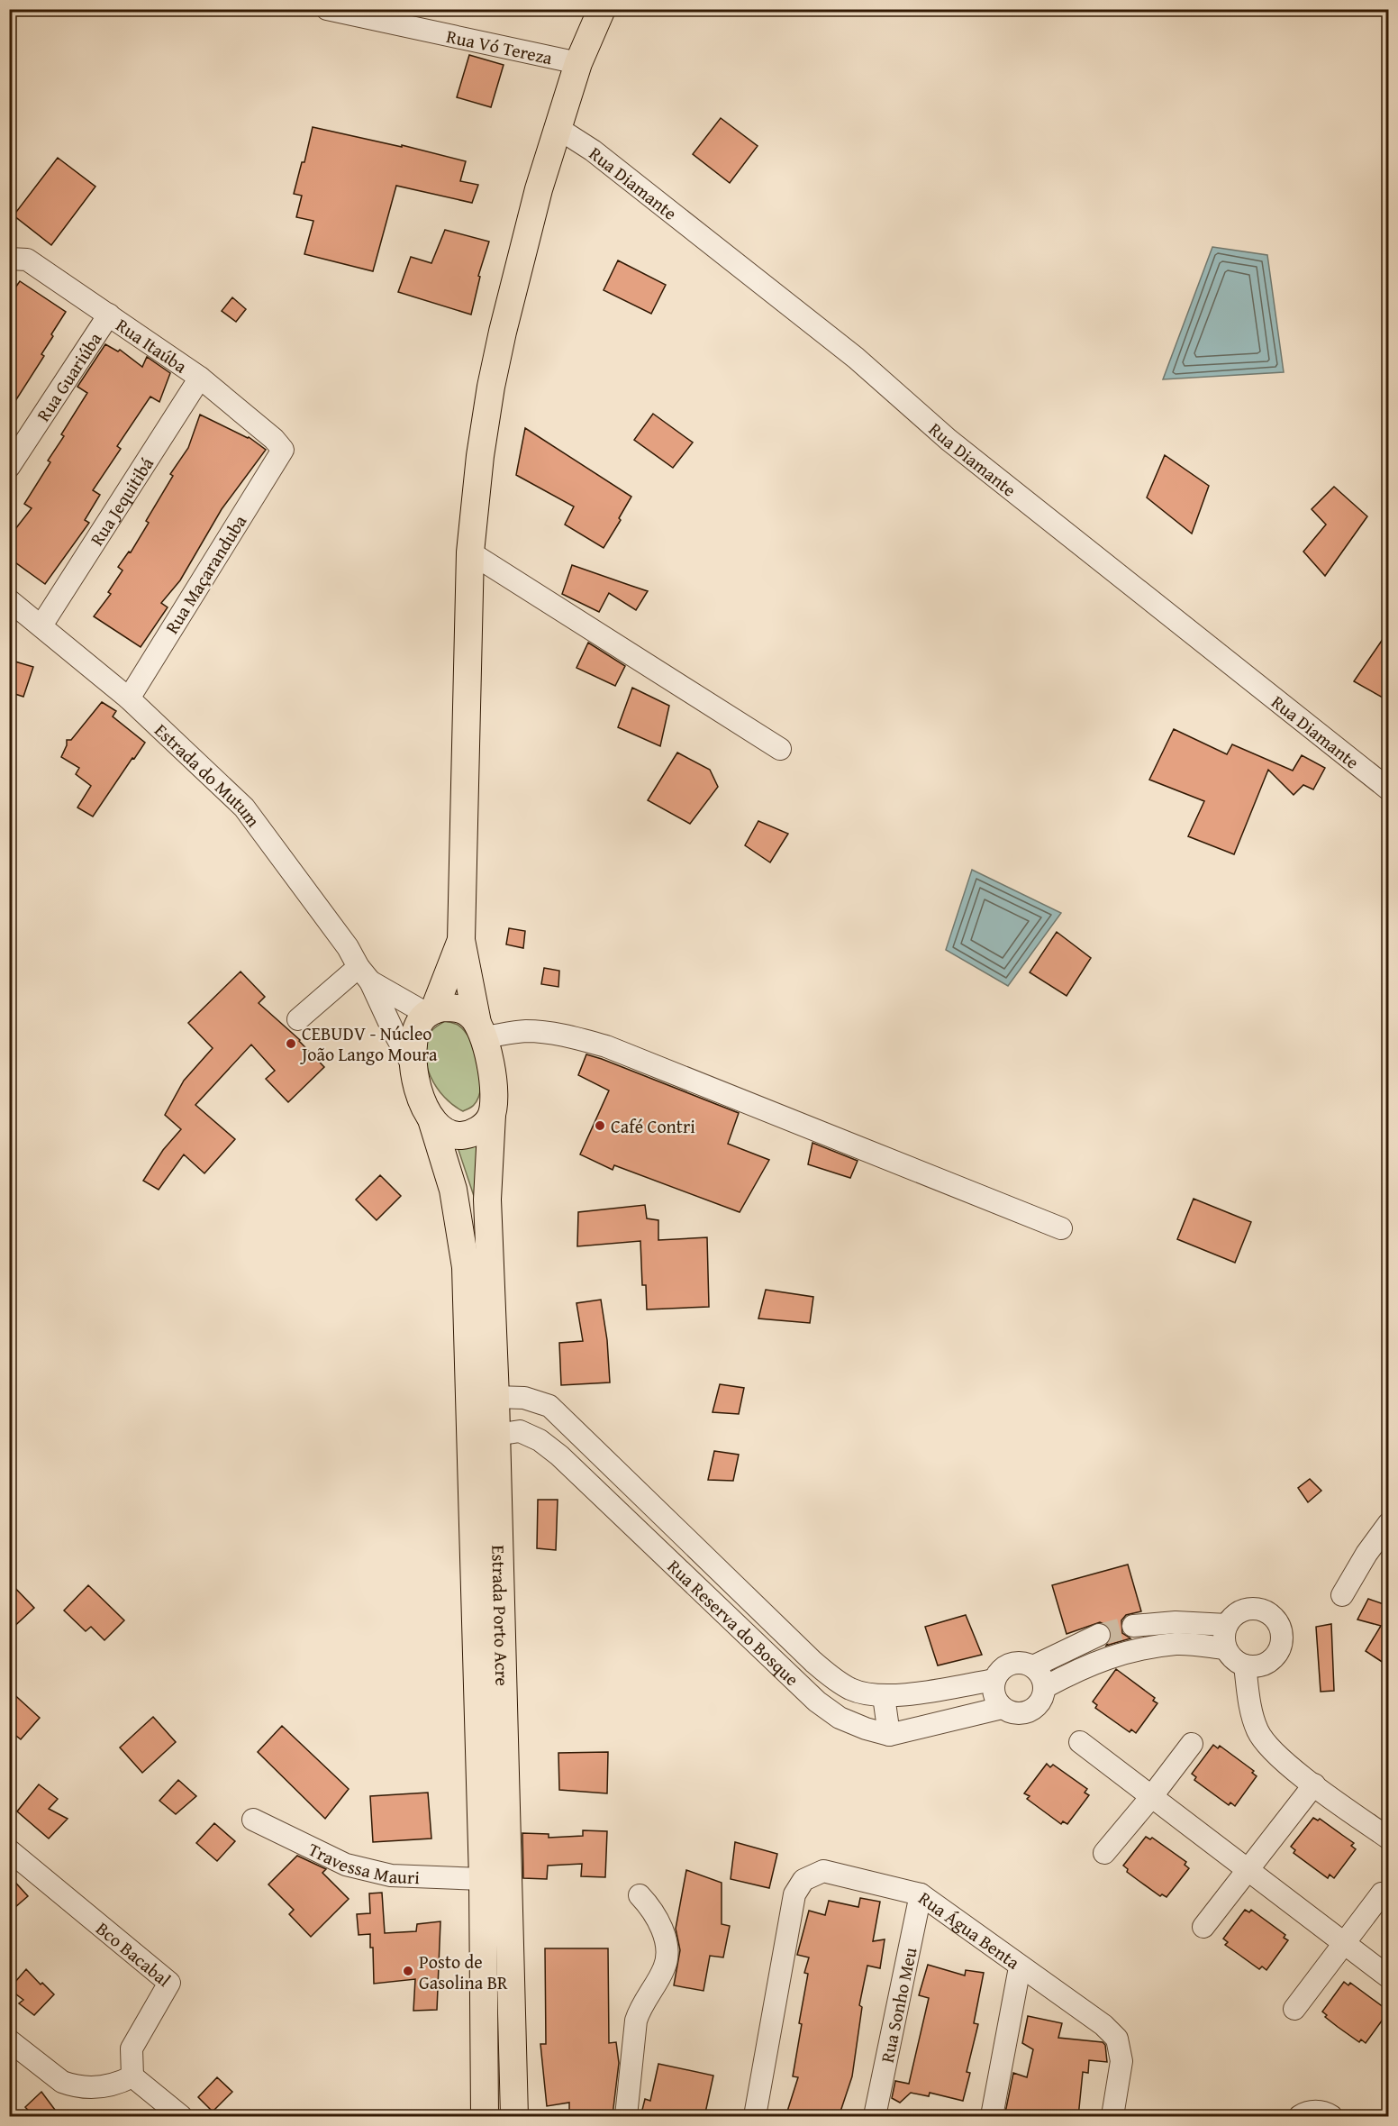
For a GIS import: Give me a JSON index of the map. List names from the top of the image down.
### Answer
{
  "streets": {
    "main road": ["Estrada Porto Acre"],
    "street": [
      "Rua Vó Tereza",
      "Rua Diamante",
      "Rua Itaúba",
      "Rua Guariúba",
      "Rua Jequitibá",
      "Rua Maçaranduba",
      "Estrada do Mutum",
      "Rua Reserva do Bosque",
      "Travessa Mauri",
      "Rua Água Benta",
      "Bco Bacabal",
      "Rua Sonho Meu"
    ]
  },
  "crossings": [
    ["Rua Itaúba", "Rua Guariúba"],
    ["Rua Itaúba", "Rua Jequitibá"],
    ["Rua Itaúba", "Rua Maçaranduba"],
    ["Rua Jequitibá", "Estrada do Mutum"],
    ["Rua Maçaranduba", "Estrada do Mutum"],
    ["Estrada do Mutum", "Estrada Porto Acre"],
    ["Estrada Porto Acre", "Rua Reserva do Bosque"],
    ["Estrada Porto Acre", "Travessa Mauri"],
    ["Rua Água Benta", "Rua Sonho Meu"]
  ],
  "places": ["CEBUDV - Núcleo João Lango Moura", "Café Contri", "Posto de Gasolina BR"]
}
